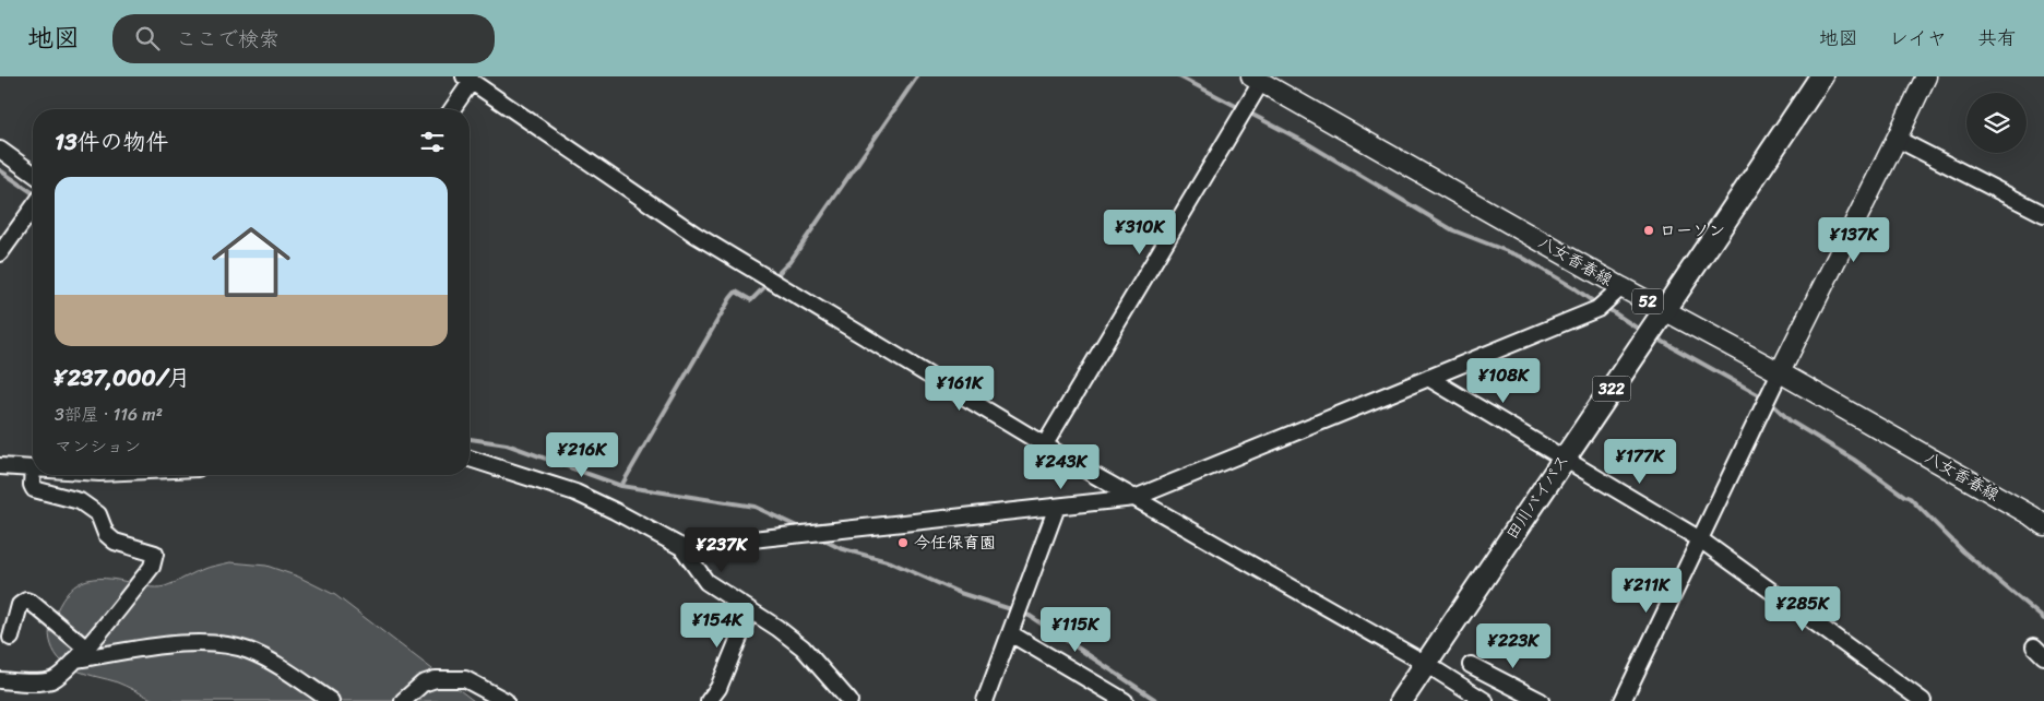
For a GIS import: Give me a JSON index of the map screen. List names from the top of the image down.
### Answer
{
  "streets": {
    "highway": ["322", "田川バイパス"],
    "main road": ["八女香春線", "52"]
  },
  "crossings": [
    ["八女香春線", "田川バイパス"]
  ],
  "places": ["ローソン", "今任保育園"],
  "page": {
    "header": "地図",
    "search": "ここで検索",
    "nav": ["地図", "レイヤ", "共有"],
    "heading": "13件の物件",
    "list": [
      {
        "name": "¥237,000/月",
        "note": "3部屋 · 116 m² · マンション"
      }
    ],
    "price": [
      "¥310K",
      "¥137K",
      "¥108K",
      "¥161K",
      "¥216K",
      "¥177K",
      "¥243K",
      "¥237K",
      "¥211K",
      "¥285K",
      "¥154K",
      "¥115K",
      "¥223K"
    ]
  }
}
